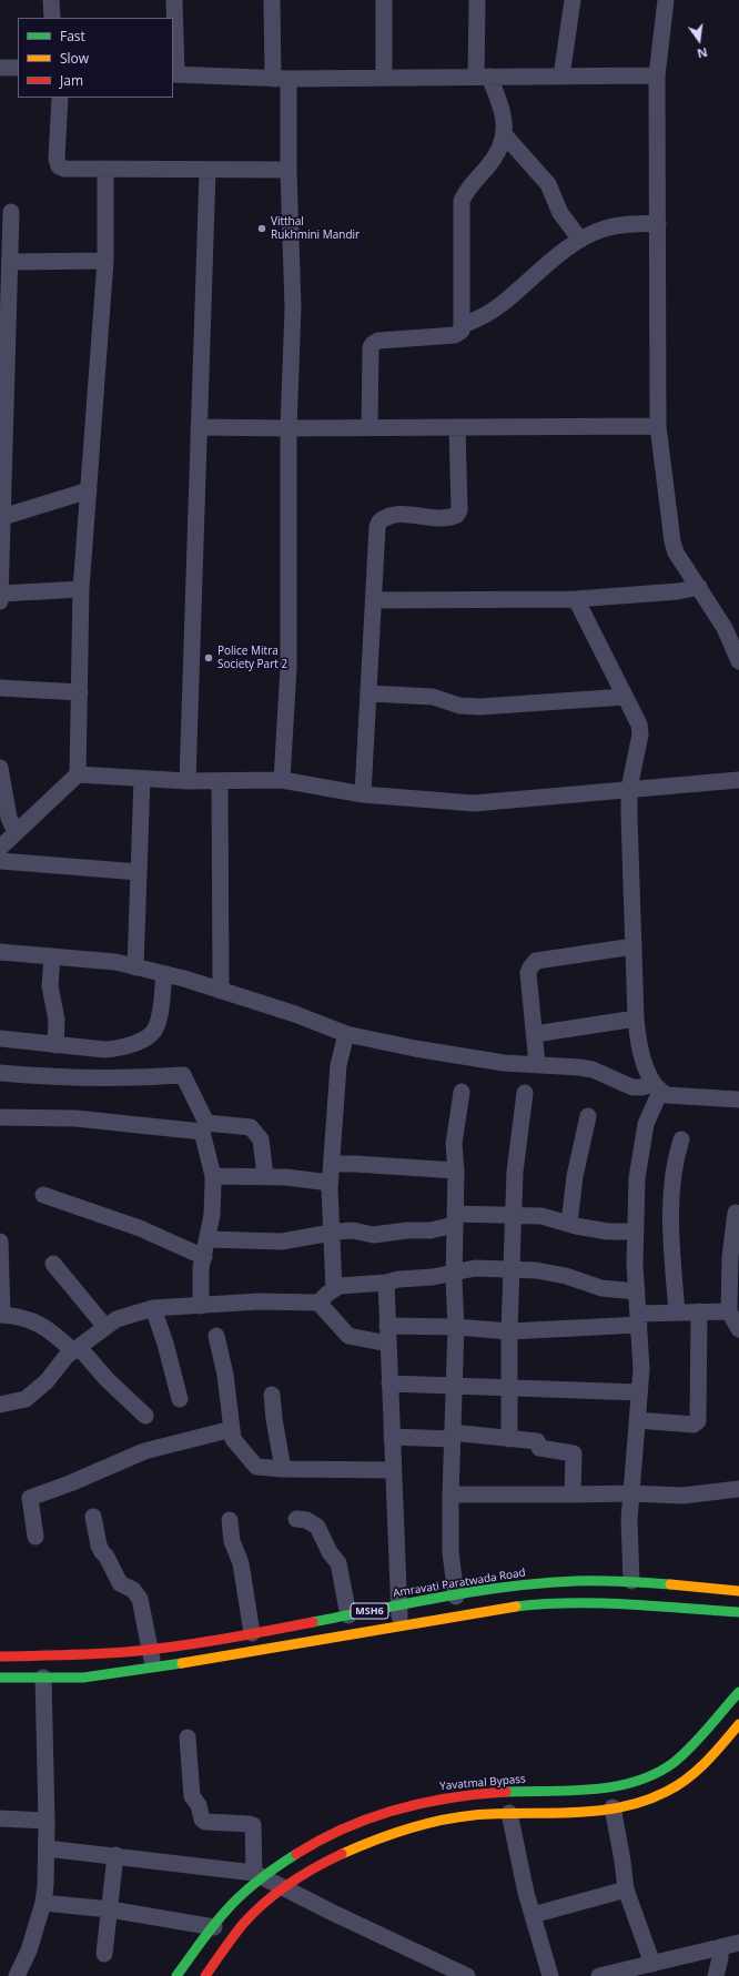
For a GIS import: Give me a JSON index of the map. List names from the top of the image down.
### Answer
{
  "streets": {
    "main road": ["Amravati Paratwada Road", "MSH6", "Yavatmal Bypass"]
  },
  "places": ["Vitthal Rukhmini Mandir", "Police Mitra Society Part 2"],
  "legend": ["Fast", "Slow", "Jam"],
  "north": "bottom"
}
